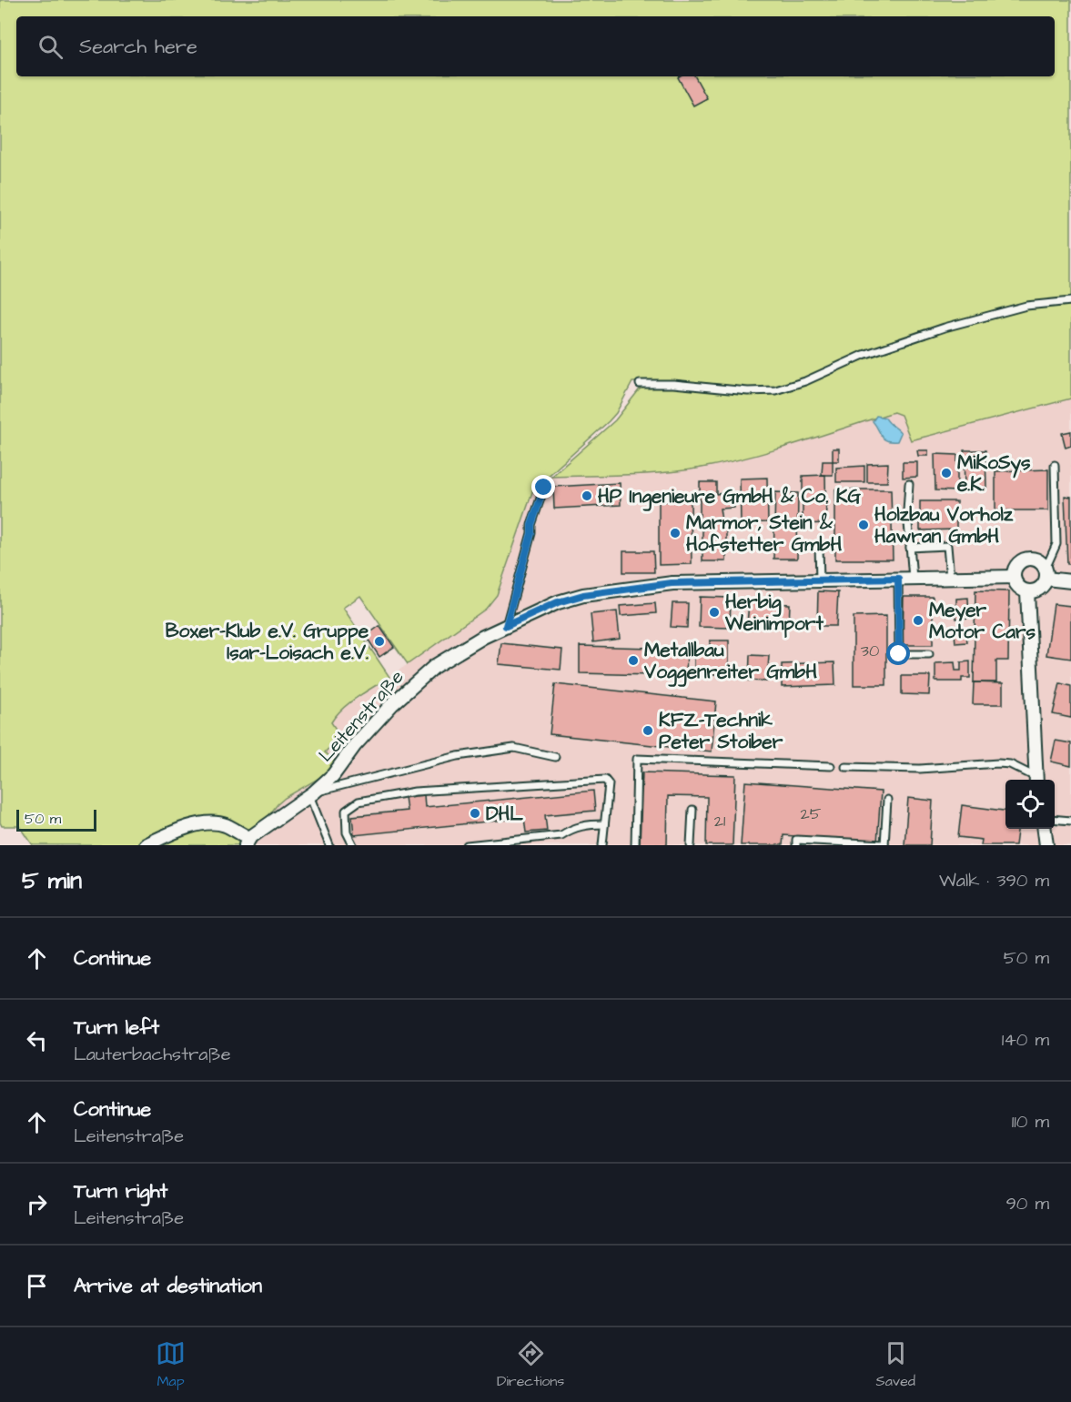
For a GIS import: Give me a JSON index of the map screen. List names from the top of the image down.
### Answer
{
  "streets": {
    "street": ["Leitenstraße"]
  },
  "places": [
    "MiKoSys e.K.",
    "HP Ingenieure GmbH & Co. KG",
    "Holzbau Vorholz Hawran GmbH",
    "Marmor, Stein & Hofstetter GmbH",
    "Herbig Weinimport",
    "Meyer Motor Cars",
    "Boxer-Klub e.V. Gruppe Isar-Loisach e.V.",
    "Metallbau Voggenreiter GmbH",
    "KFZ-Technik Peter Stoiber",
    "DHL"
  ],
  "house_numbers": ["30", "25", "21"],
  "scale_bar": "50 m",
  "page": {
    "search": "Search here",
    "scale": "50 m",
    "heading": ["5 min", "Walk · 390 m"],
    "list": [
      ["Continue", "50 m"],
      ["Turn left", "Lauterbachstraße", "140 m"],
      ["Continue", "Leitenstraße", "110 m"],
      ["Turn right", "Leitenstraße", "90 m"],
      "Arrive at destination"
    ],
    "nav": ["Map", "Directions", "Saved"]
  }
}
